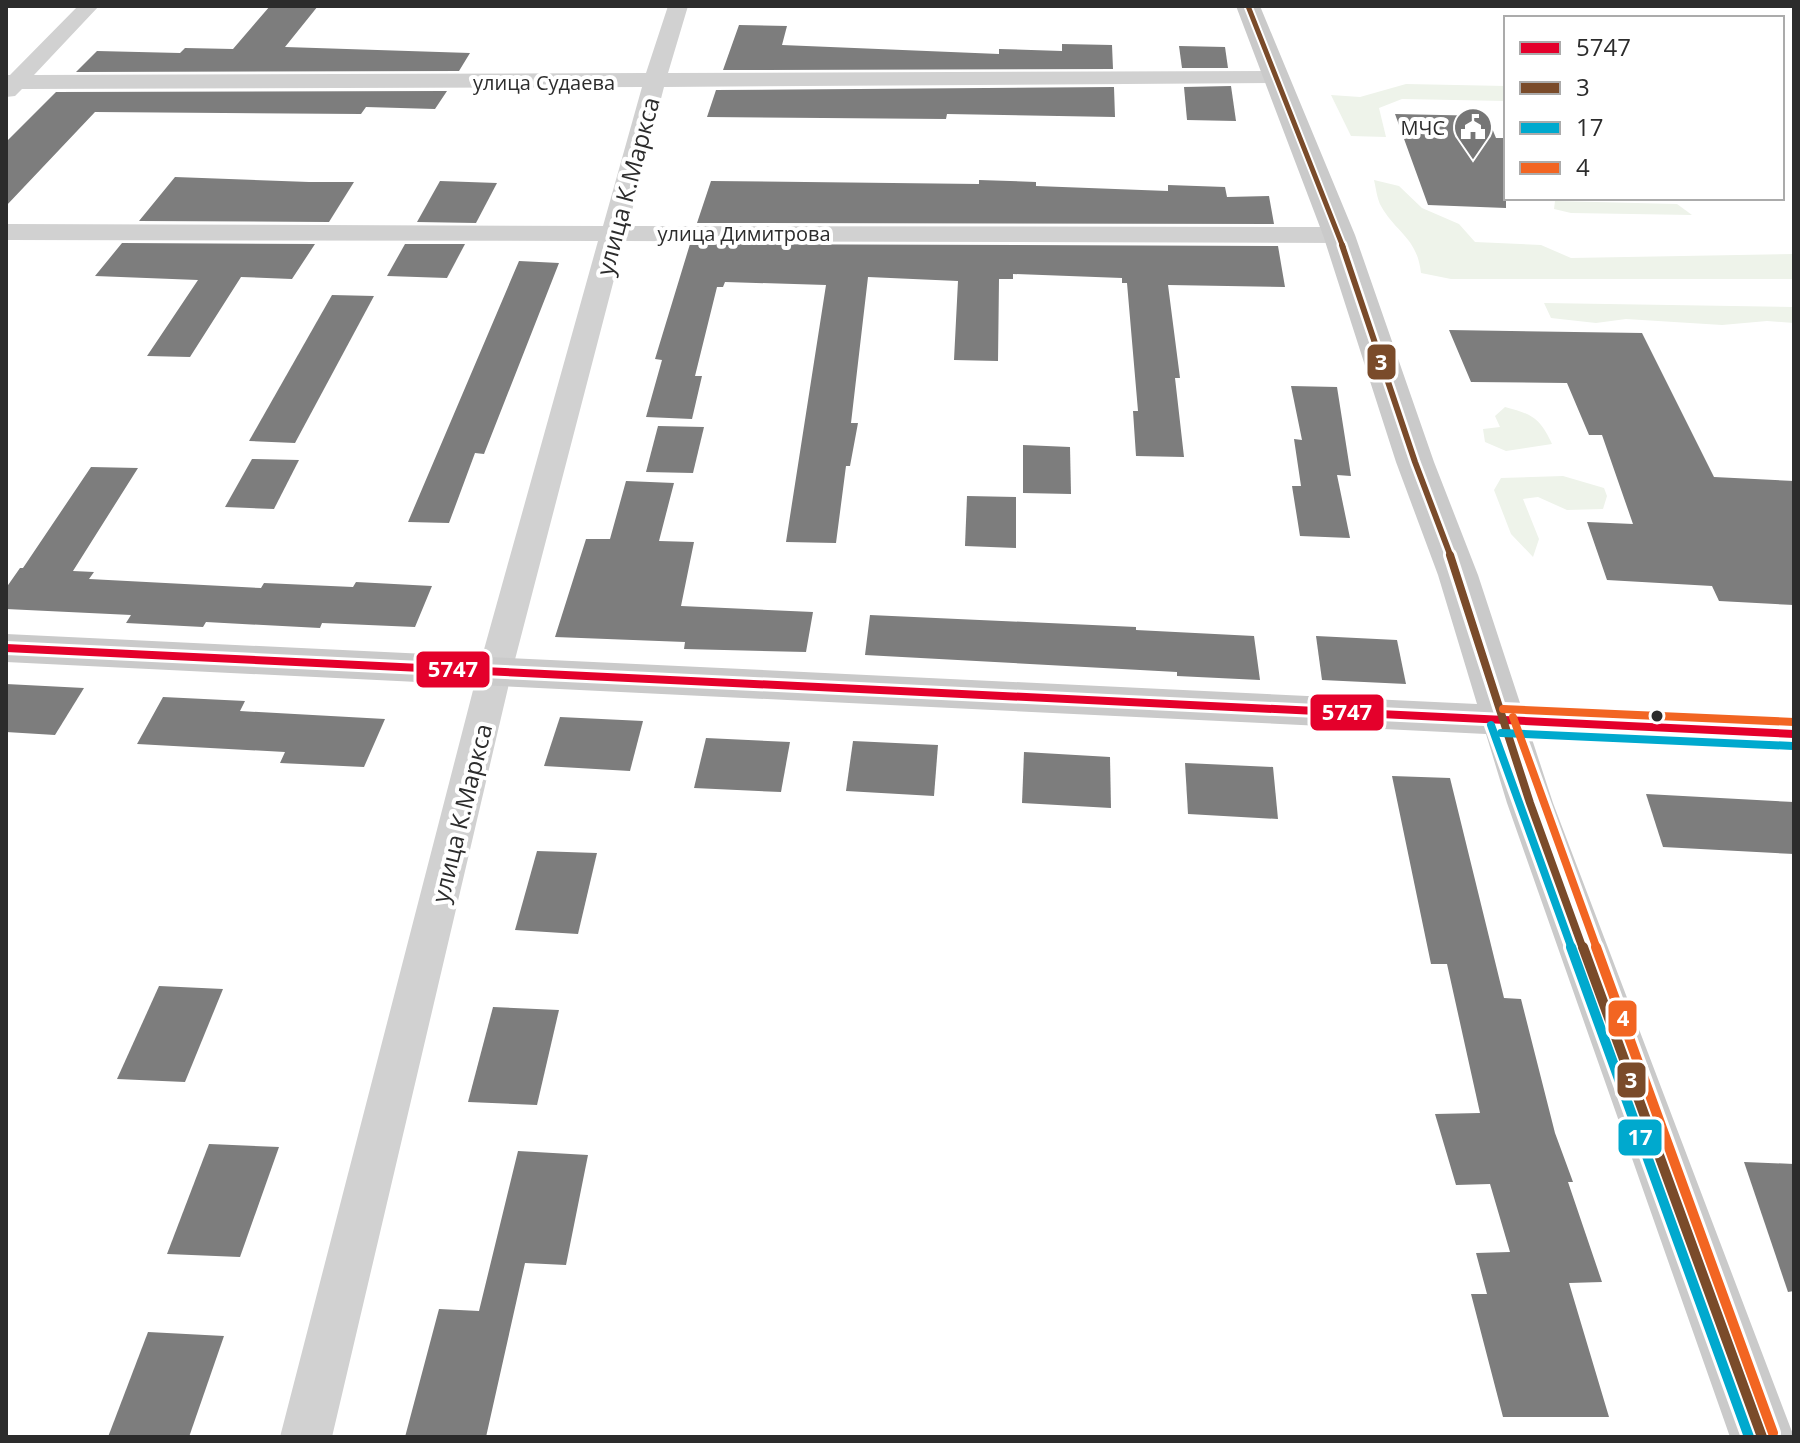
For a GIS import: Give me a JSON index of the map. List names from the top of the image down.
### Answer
{
  "streets": {
    "street": ["улица Судаева", "улица К.Маркса", "улица Димитрова"]
  },
  "crossings": [
    ["улица Судаева", "улица К.Маркса"],
    ["улица К.Маркса", "улица Димитрова"]
  ],
  "places": {
    "public building": ["МЧС"]
  },
  "lines": [
    "transit line 3",
    "transit line 5747",
    "transit line 4",
    "transit line 17"
  ],
  "legend": [
    "5747",
    "3",
    "17",
    "4"
  ]
}
